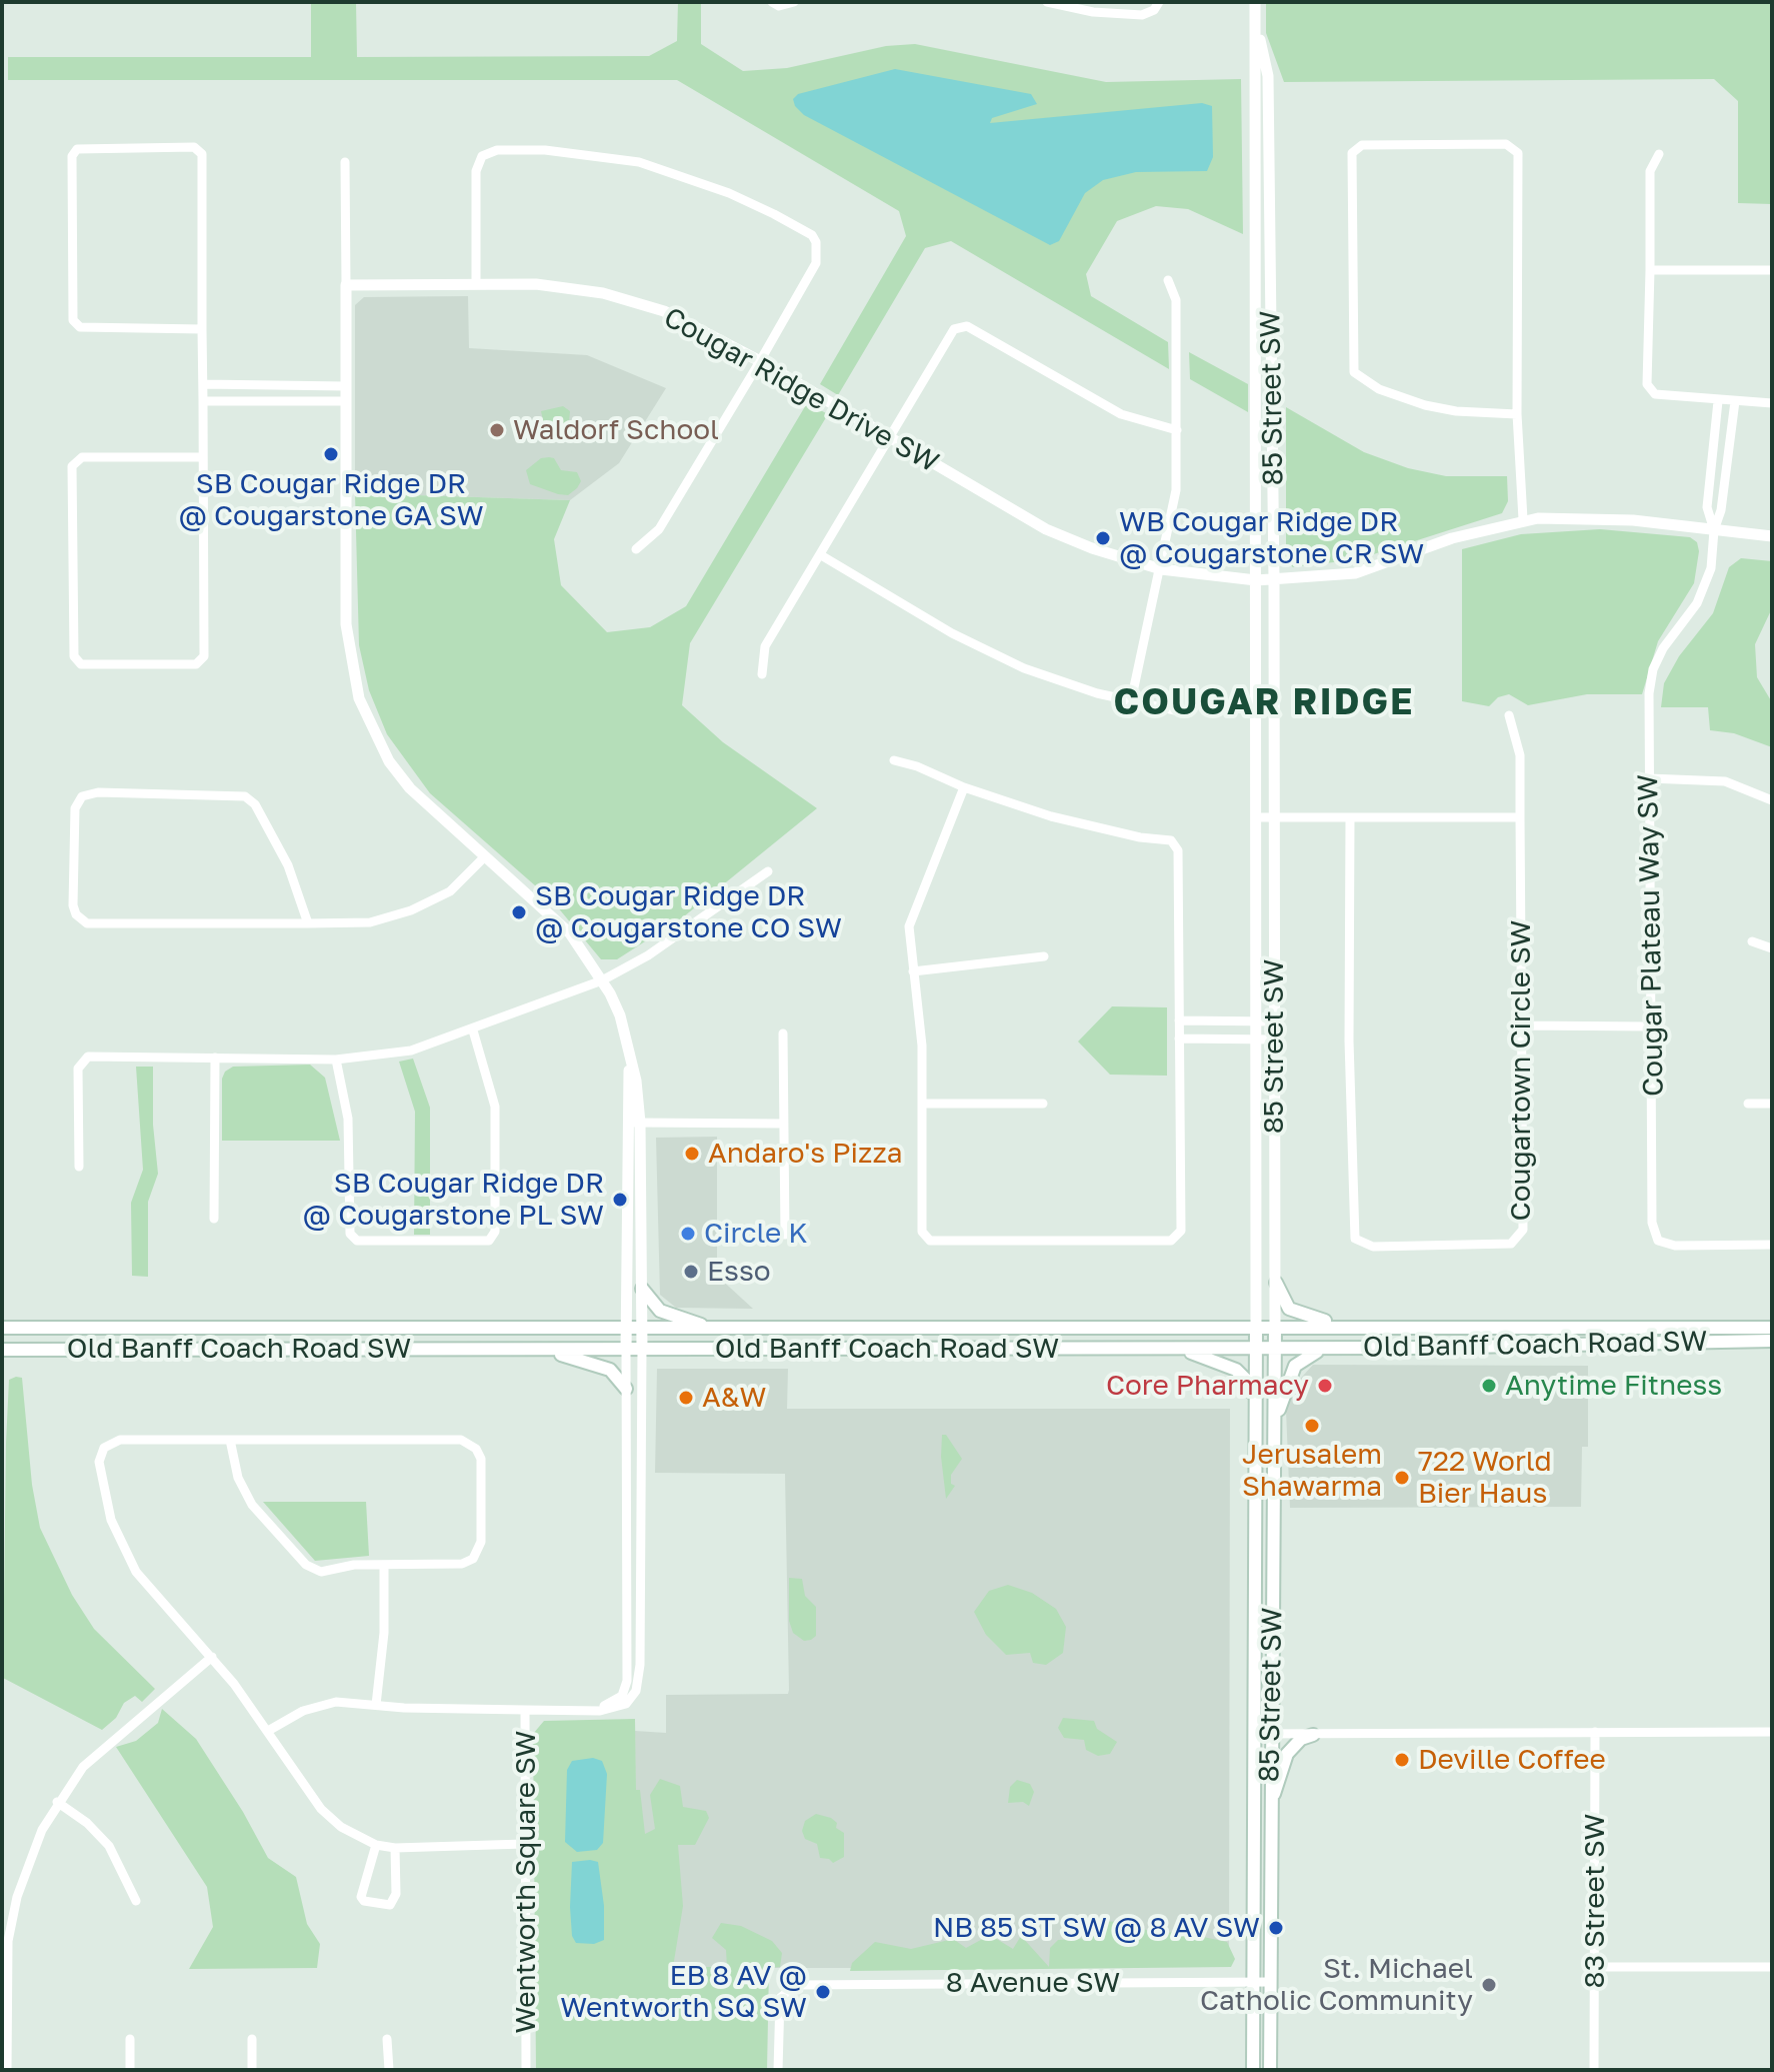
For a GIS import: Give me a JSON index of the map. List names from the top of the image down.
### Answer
{
  "streets": {
    "main road": ["85 Street SW", "Old Banff Coach Road SW"],
    "street": [
      "Cougar Ridge Drive SW",
      "Cougar Plateau Way SW",
      "Cougartown Circle SW",
      "Wentworth Square SW",
      "83 Street SW",
      "8 Avenue SW"
    ]
  },
  "crossings": [
    ["Cougar Ridge Drive SW", "85 Street SW"],
    ["Cougar Ridge Drive SW", "Cougar Plateau Way SW"],
    ["85 Street SW", "Old Banff Coach Road SW"],
    ["85 Street SW", "8 Avenue SW"]
  ],
  "districts": ["COUGAR RIDGE"],
  "places": [
    "Waldorf School",
    "SB Cougar Ridge DR @ Cougarstone GA SW",
    "WB Cougar Ridge DR @ Cougarstone CR SW",
    "SB Cougar Ridge DR @ Cougarstone CO SW",
    "Andaro's Pizza",
    "SB Cougar Ridge DR @ Cougarstone PL SW",
    "Circle K",
    "Esso",
    "Core Pharmacy",
    "Anytime Fitness",
    "A&W",
    "Jerusalem Shawarma",
    "722 World Bier Haus",
    "Deville Coffee",
    "NB 85 ST SW @ 8 AV SW",
    "St. Michael Catholic Community",
    "EB 8 AV @ Wentworth SQ SW"
  ]
}
